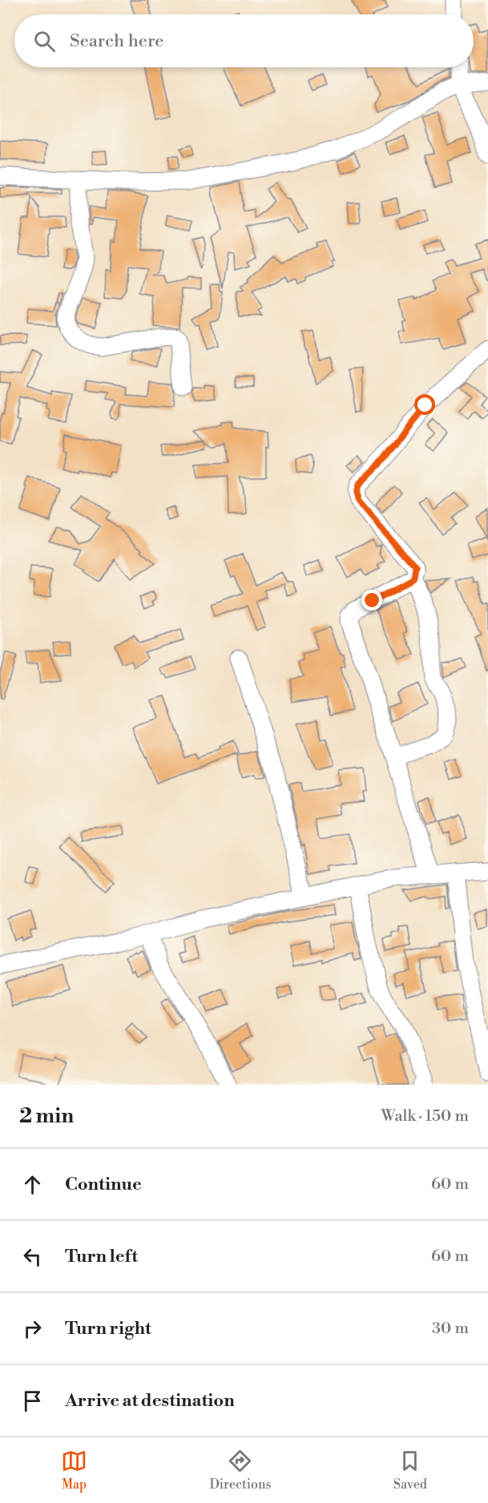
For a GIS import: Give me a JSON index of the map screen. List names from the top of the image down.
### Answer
{
  "page": {
    "search": "Search here",
    "heading": ["2 min", "Walk · 150 m"],
    "list": [
      ["Continue", "60 m"],
      ["Turn left", "60 m"],
      ["Turn right", "30 m"],
      "Arrive at destination"
    ],
    "nav": ["Map", "Directions", "Saved"]
  }
}
